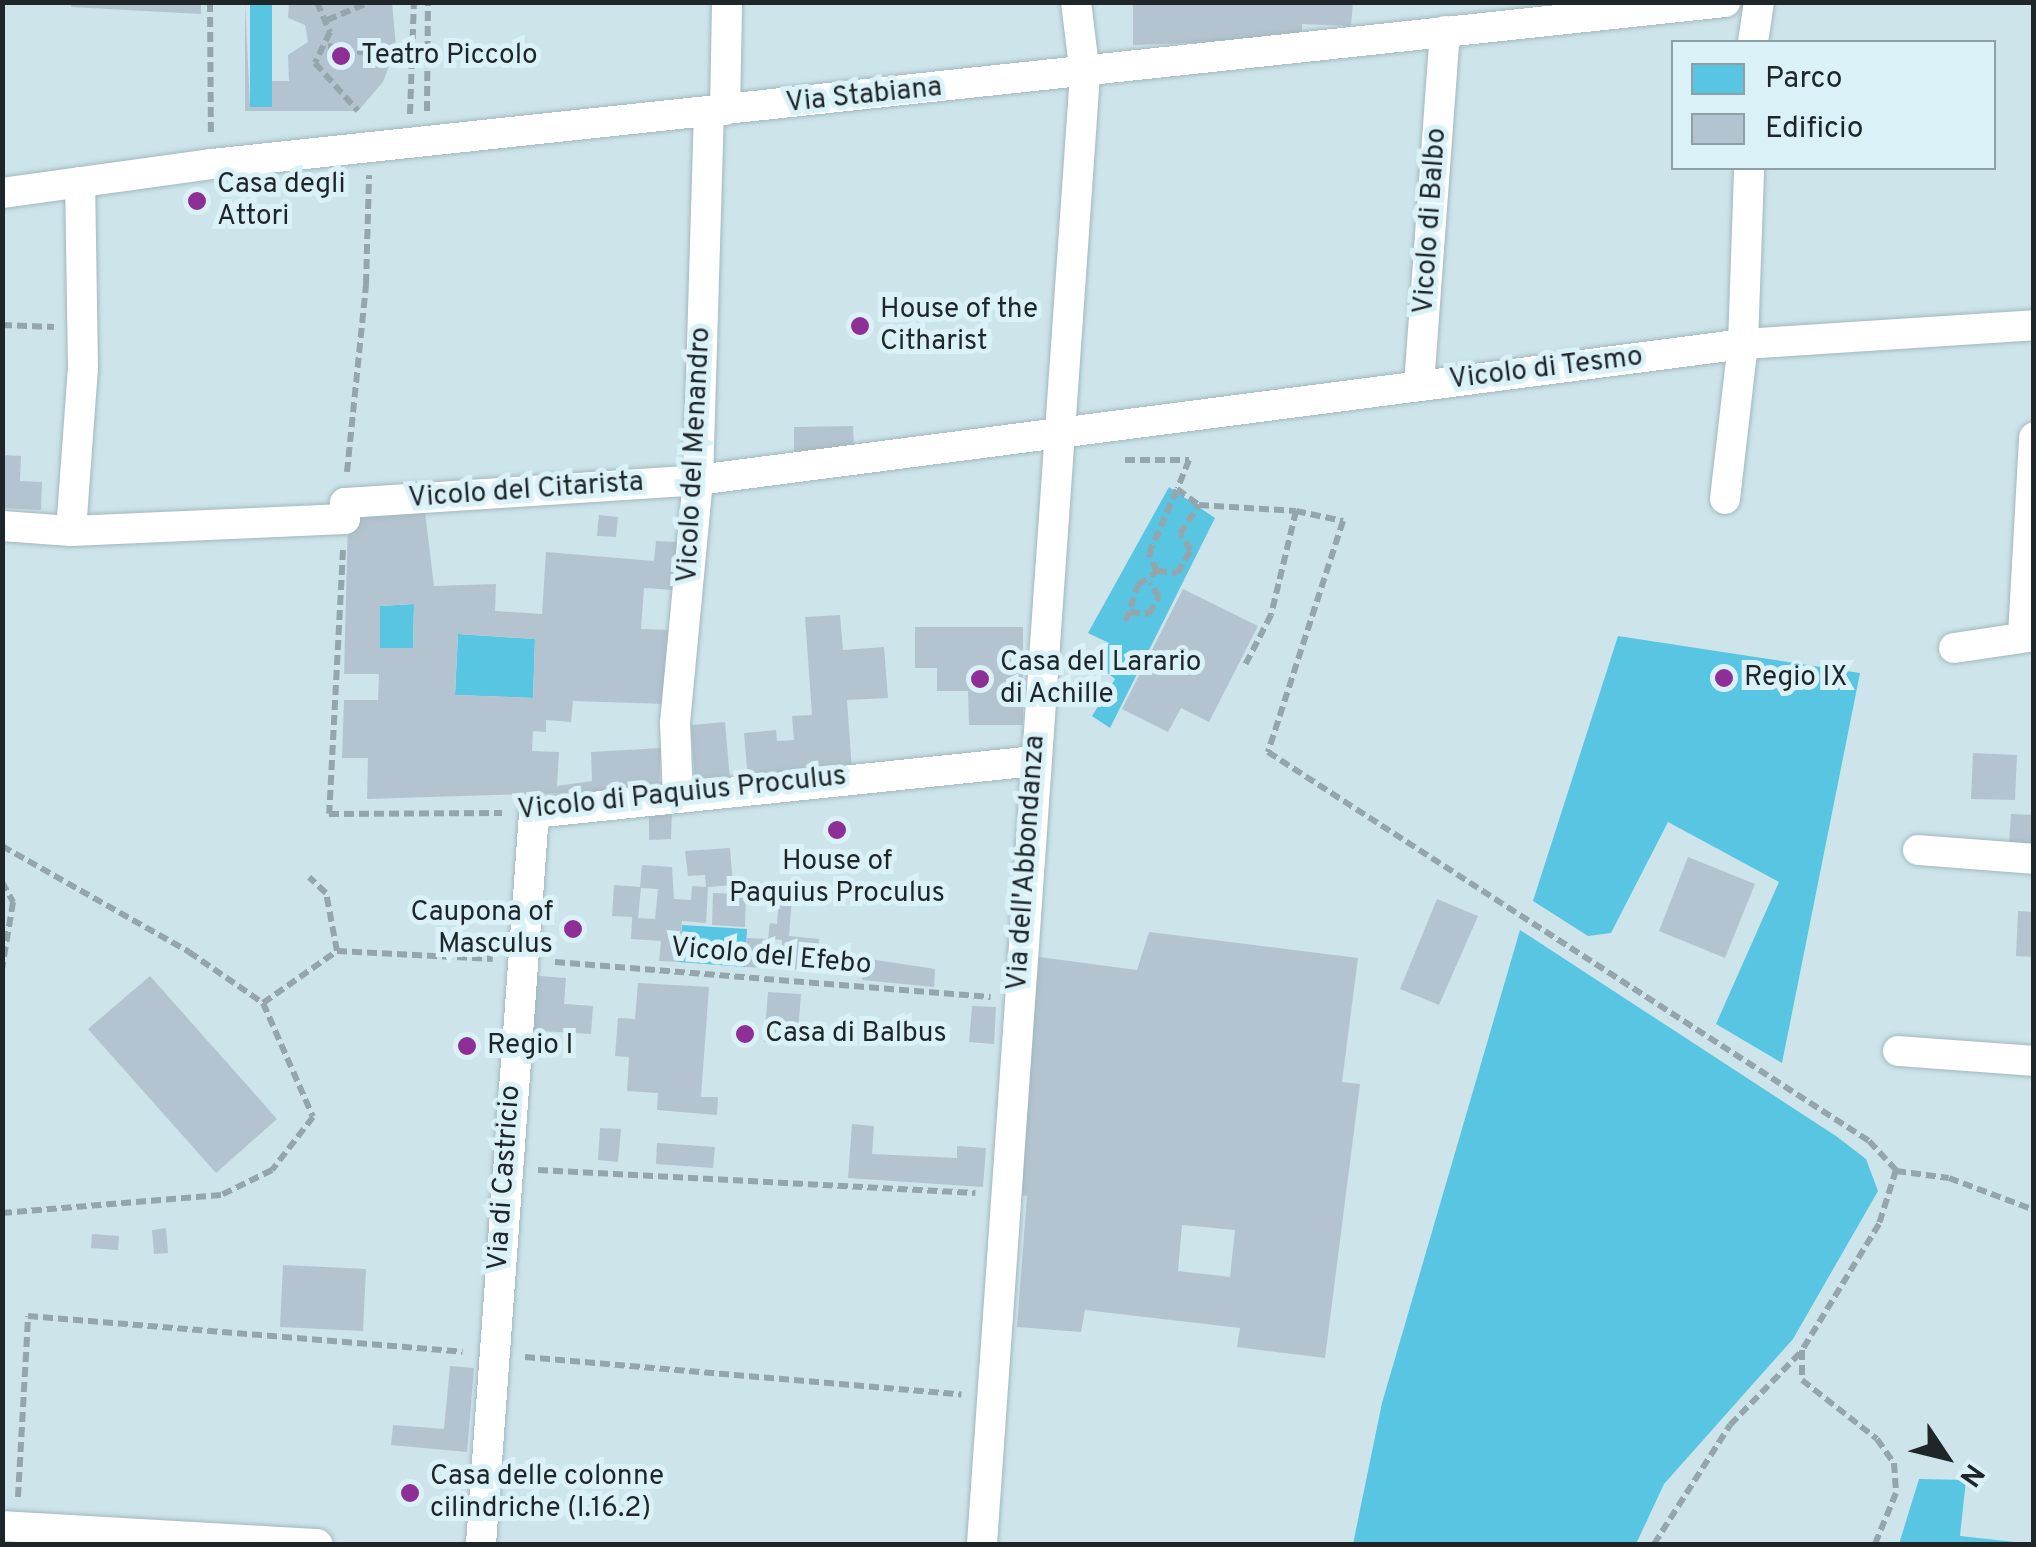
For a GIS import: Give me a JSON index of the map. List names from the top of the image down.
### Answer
{
  "streets": {
    "street": [
      "Via Stabiana",
      "Vicolo di Balbo",
      "Vicolo di Tesmo",
      "Vicolo del Menandro",
      "Vicolo del Citarista",
      "Vicolo di Paquius Proculus",
      "Via dell'Abbondanza",
      "Via di Castricio"
    ],
    "path": ["Vicolo del Efebo"]
  },
  "crossings": [
    ["Via Stabiana", "Vicolo di Balbo"],
    ["Via Stabiana", "Vicolo del Menandro"],
    ["Via Stabiana", "Via dell'Abbondanza"],
    ["Vicolo di Balbo", "Vicolo di Tesmo"],
    ["Vicolo di Tesmo", "Vicolo del Citarista"],
    ["Vicolo di Tesmo", "Via dell'Abbondanza"],
    ["Vicolo del Menandro", "Vicolo del Citarista"],
    ["Vicolo del Menandro", "Vicolo di Paquius Proculus"],
    ["Vicolo del Citarista", "Vicolo di Paquius Proculus"],
    ["Vicolo del Citarista", "Via dell'Abbondanza"],
    ["Vicolo di Paquius Proculus", "Via dell'Abbondanza"],
    ["Vicolo di Paquius Proculus", "Via di Castricio"],
    ["Via dell'Abbondanza", "Vicolo del Efebo"],
    ["Vicolo del Efebo", "Via di Castricio"]
  ],
  "places": [
    "Teatro Piccolo",
    "Casa degli Attori",
    "House of the Citharist",
    "Regio IX",
    "Casa del Larario di Achille",
    "House of Paquius Proculus",
    "Caupona of Masculus",
    "Casa di Balbus",
    "Regio I",
    "Casa delle colonne cilindriche (I.16.2)"
  ],
  "legend": ["Parco", "Edificio"],
  "north": "bottom right"
}
